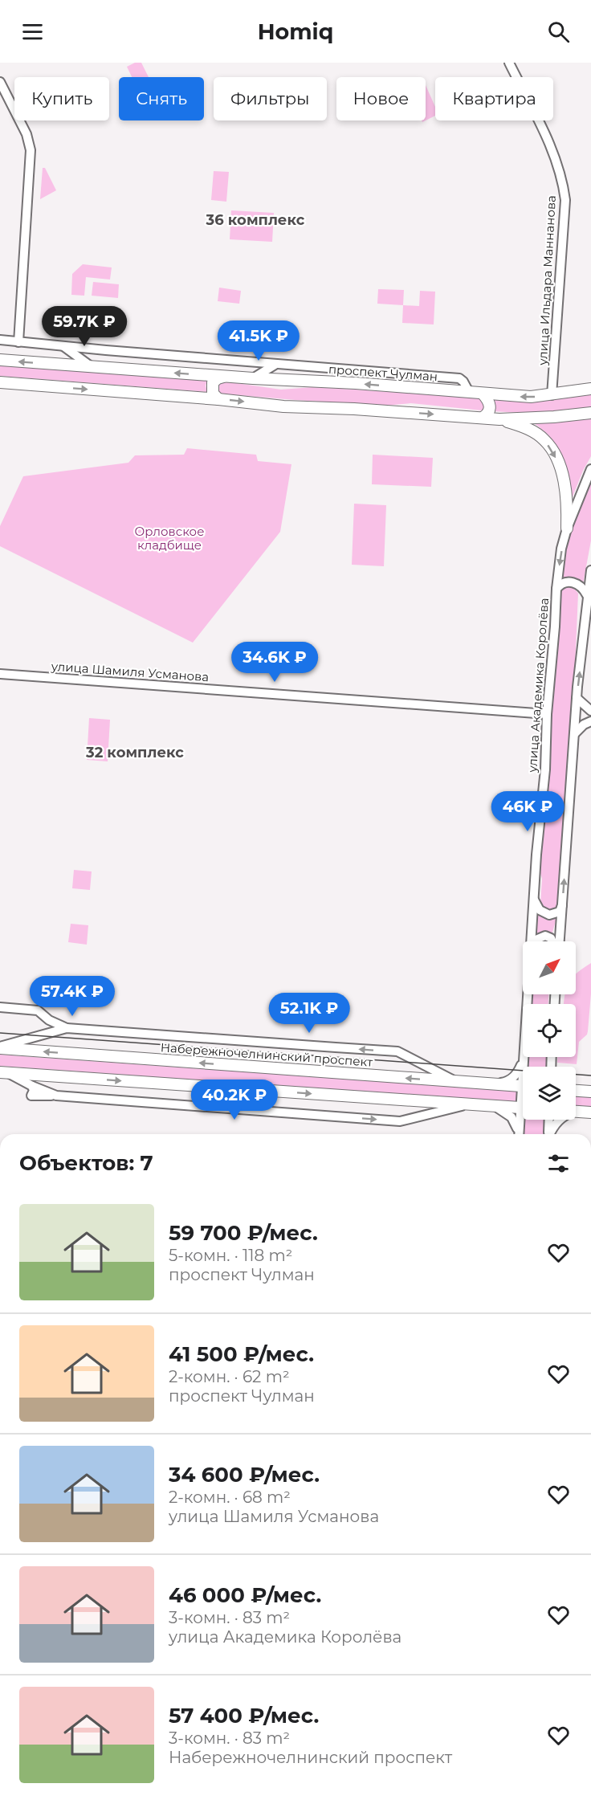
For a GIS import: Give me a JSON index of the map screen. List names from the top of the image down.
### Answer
{
  "streets": {
    "main road": ["проспект Чулман", "Набережночелнинский проспект"],
    "street": ["улица Ильдара Маннанова", "улица Шамиля Усманова", "улица Академика Королёва"]
  },
  "crossings": [
    ["улица Ильдара Маннанова", "проспект Чулман"],
    ["улица Шамиля Усманова", "улица Академика Королёва"]
  ],
  "districts": ["36 комплекс", "32 комплекс"],
  "parks": ["Орловское кладбище"],
  "north": "top right",
  "page": {
    "header": "Homiq",
    "chip": [
      "Купить",
      "Снять",
      "Фильтры",
      "Новое",
      "Квартира"
    ],
    "price": [
      "59.7K ₽",
      "41.5K ₽",
      "34.6K ₽",
      "46K ₽",
      "57.4K ₽",
      "52.1K ₽",
      "40.2K ₽"
    ],
    "heading": "Объектов: 7",
    "list": [
      {
        "name": "59 700 ₽/мес.",
        "note": "5-комн. · 118 m² · проспект Чулман"
      },
      {
        "name": "41 500 ₽/мес.",
        "note": "2-комн. · 62 m² · проспект Чулман"
      },
      {
        "name": "34 600 ₽/мес.",
        "note": "2-комн. · 68 m² · улица Шамиля Усманова"
      },
      {
        "name": "46 000 ₽/мес.",
        "note": "3-комн. · 83 m² · улица Академика Королёва"
      },
      {
        "name": "57 400 ₽/мес.",
        "note": "3-комн. · 83 m² · Набережночелнинский проспект"
      }
    ]
  }
}
